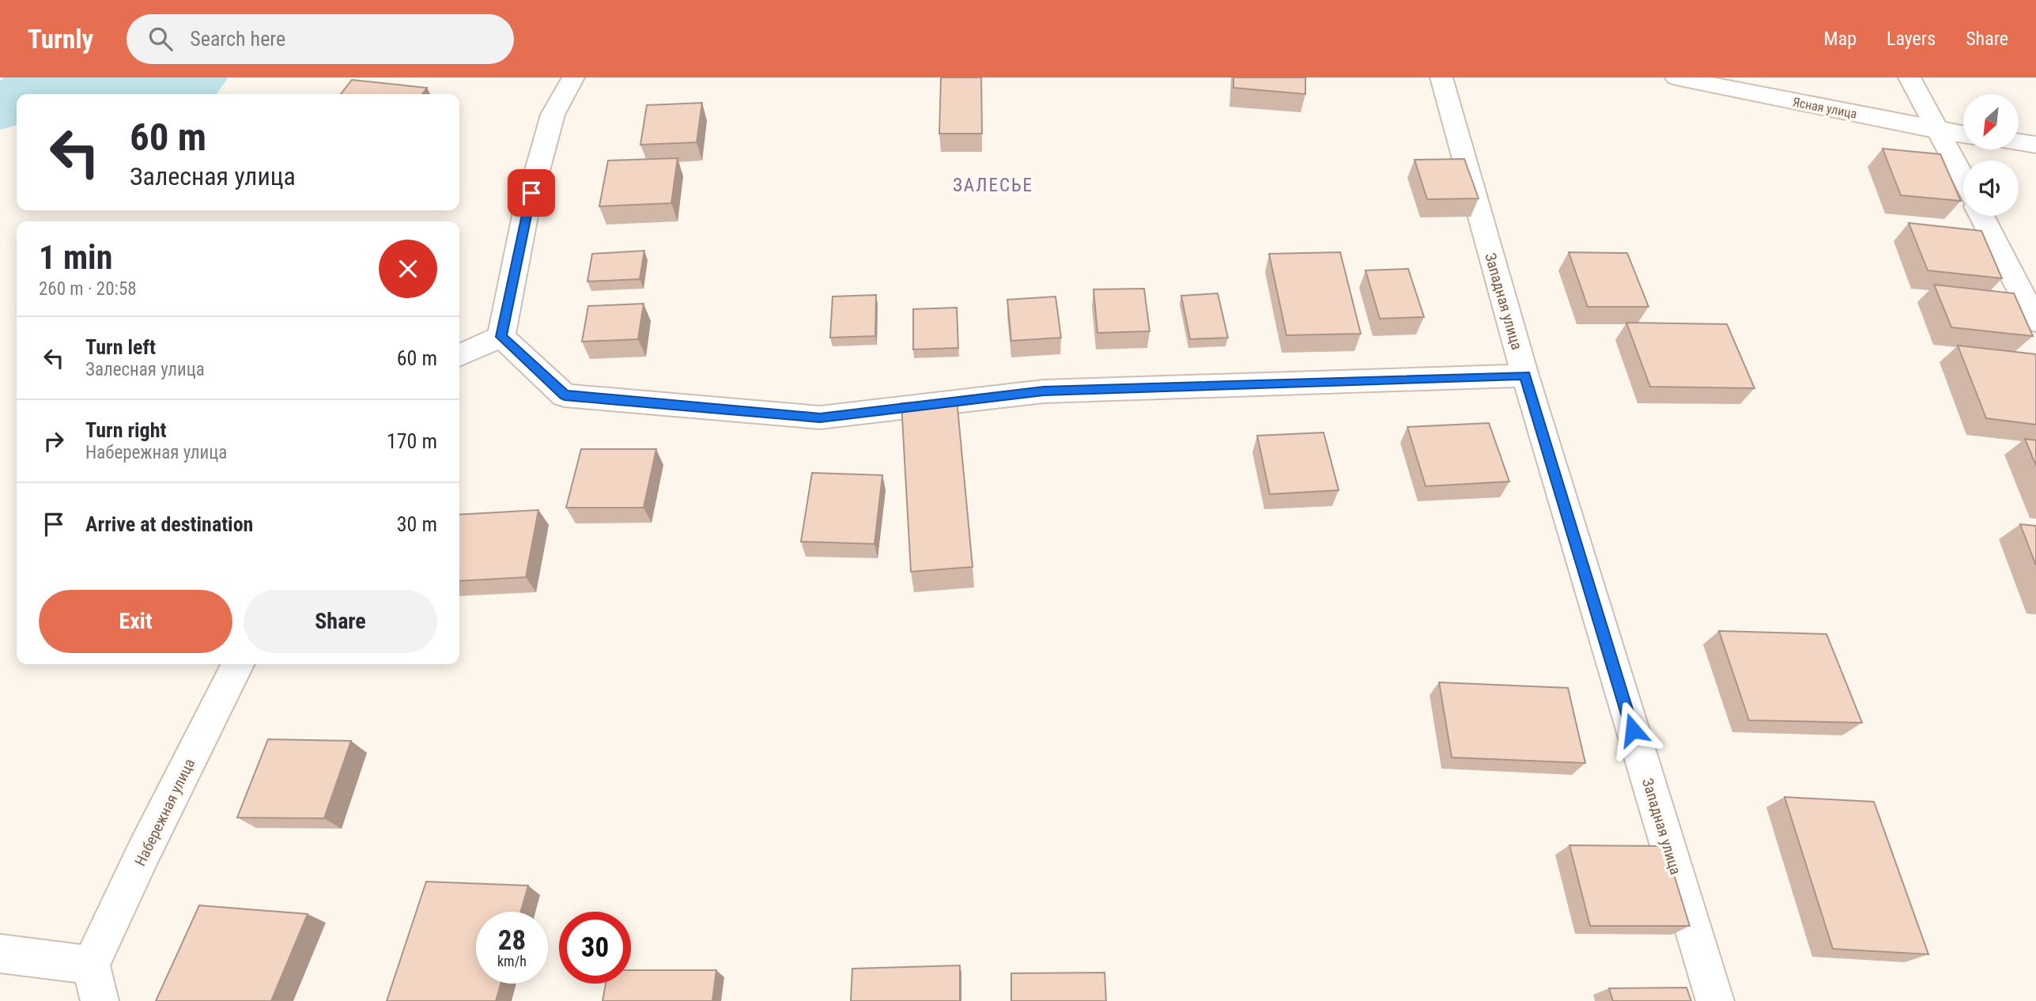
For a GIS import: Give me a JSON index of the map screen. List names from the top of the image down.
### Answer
{
  "streets": {
    "street": ["Ясная улица", "Западная улица", "Набережная улица"]
  },
  "districts": ["ЗАЛЕСЬЕ"],
  "north": "bottom left",
  "page": {
    "header": "Turnly",
    "search": "Search here",
    "nav": ["Map", "Layers", "Share"],
    "turn": ["60 m", "Залесная улица"],
    "heading": ["1 min", "260 m · 20:58"],
    "list": [
      {
        "name": "Turn left",
        "note": "Залесная улица",
        "value": "60 m"
      },
      {
        "name": "Turn right",
        "note": "Набережная улица",
        "value": "170 m"
      },
      {
        "name": "Arrive at destination",
        "value": "30 m"
      }
    ],
    "buttons": ["Exit", "Share"],
    "speed": "28 km/h",
    "limit": "30"
  }
}
